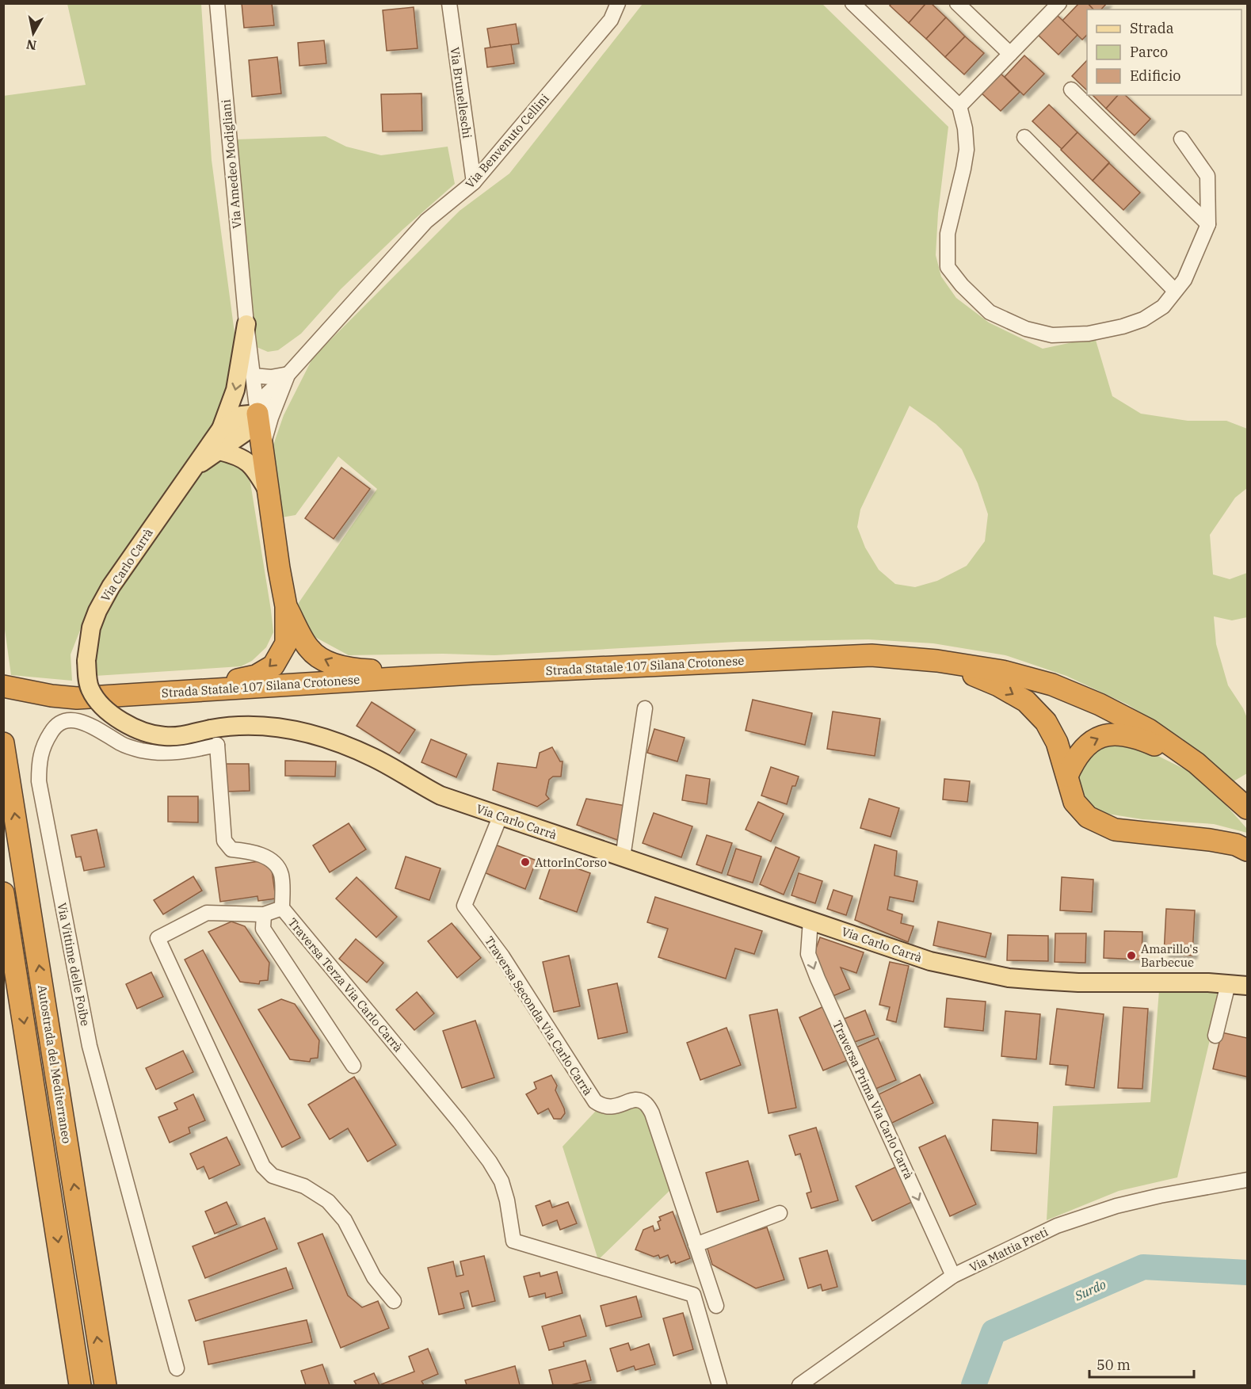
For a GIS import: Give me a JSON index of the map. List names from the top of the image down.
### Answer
{
  "streets": {
    "highway": ["Strada Statale 107 Silana Crotonese", "Autostrada del Mediterraneo"],
    "main road": ["Via Carlo Carrà"],
    "street": [
      "Via Brunelleschi",
      "Via Benvenuto Cellini",
      "Via Amedeo Modigliani",
      "Via Vittime delle Foibe",
      "Traversa Terza Via Carlo Carrà",
      "Traversa Seconda Via Carlo Carrà",
      "Traversa Prima Via Carlo Carrà",
      "Via Mattia Preti"
    ]
  },
  "crossings": [
    ["Via Brunelleschi", "Via Benvenuto Cellini"],
    ["Via Benvenuto Cellini", "Via Amedeo Modigliani"],
    ["Via Benvenuto Cellini", "Via Carlo Carrà"],
    ["Via Amedeo Modigliani", "Via Carlo Carrà"],
    ["Via Carlo Carrà", "Via Vittime delle Foibe"],
    ["Via Carlo Carrà", "Traversa Terza Via Carlo Carrà"],
    ["Via Carlo Carrà", "Traversa Seconda Via Carlo Carrà"],
    ["Via Carlo Carrà", "Traversa Prima Via Carlo Carrà"],
    ["Via Vittime delle Foibe", "Traversa Terza Via Carlo Carrà"],
    ["Traversa Prima Via Carlo Carrà", "Via Mattia Preti"]
  ],
  "one_way": ["Traversa Prima Via Carlo Carrà"],
  "water": ["Surdo"],
  "places": ["AttorInCorso", "Amarillo's Barbecue"],
  "legend": ["Strada", "Parco", "Edificio"],
  "scale_bar": "50 m",
  "north": "bottom"
}
